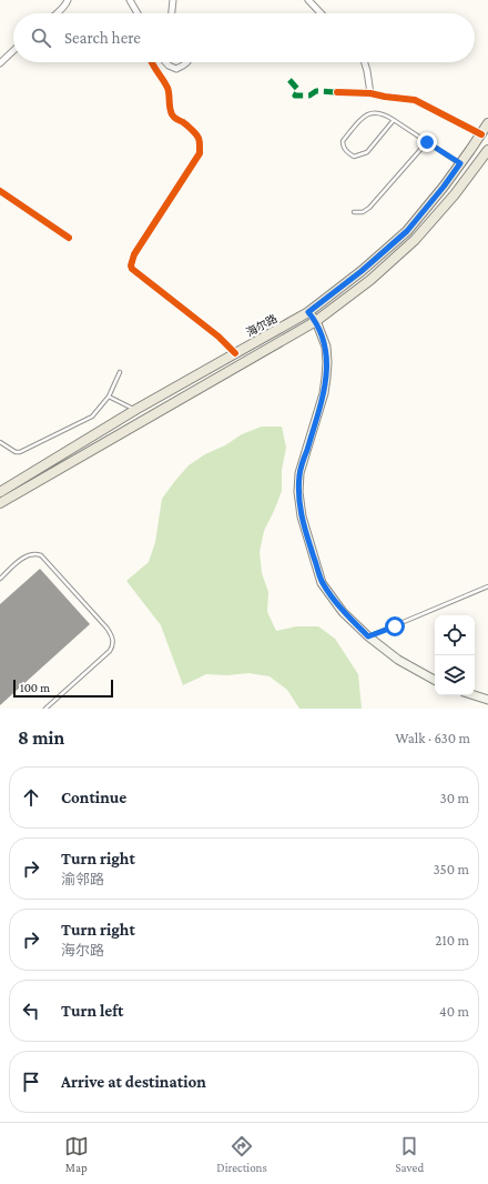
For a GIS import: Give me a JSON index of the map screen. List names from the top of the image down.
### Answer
{
  "streets": {
    "main road": ["海尔路"]
  },
  "scale_bar": "100 m",
  "page": {
    "search": "Search here",
    "scale": "100 m",
    "heading": ["8 min", "Walk · 630 m"],
    "list": [
      ["Continue", "30 m"],
      ["Turn right", "渝邻路", "350 m"],
      ["Turn right", "海尔路", "210 m"],
      ["Turn left", "40 m"],
      "Arrive at destination"
    ],
    "nav": ["Map", "Directions", "Saved"]
  }
}
